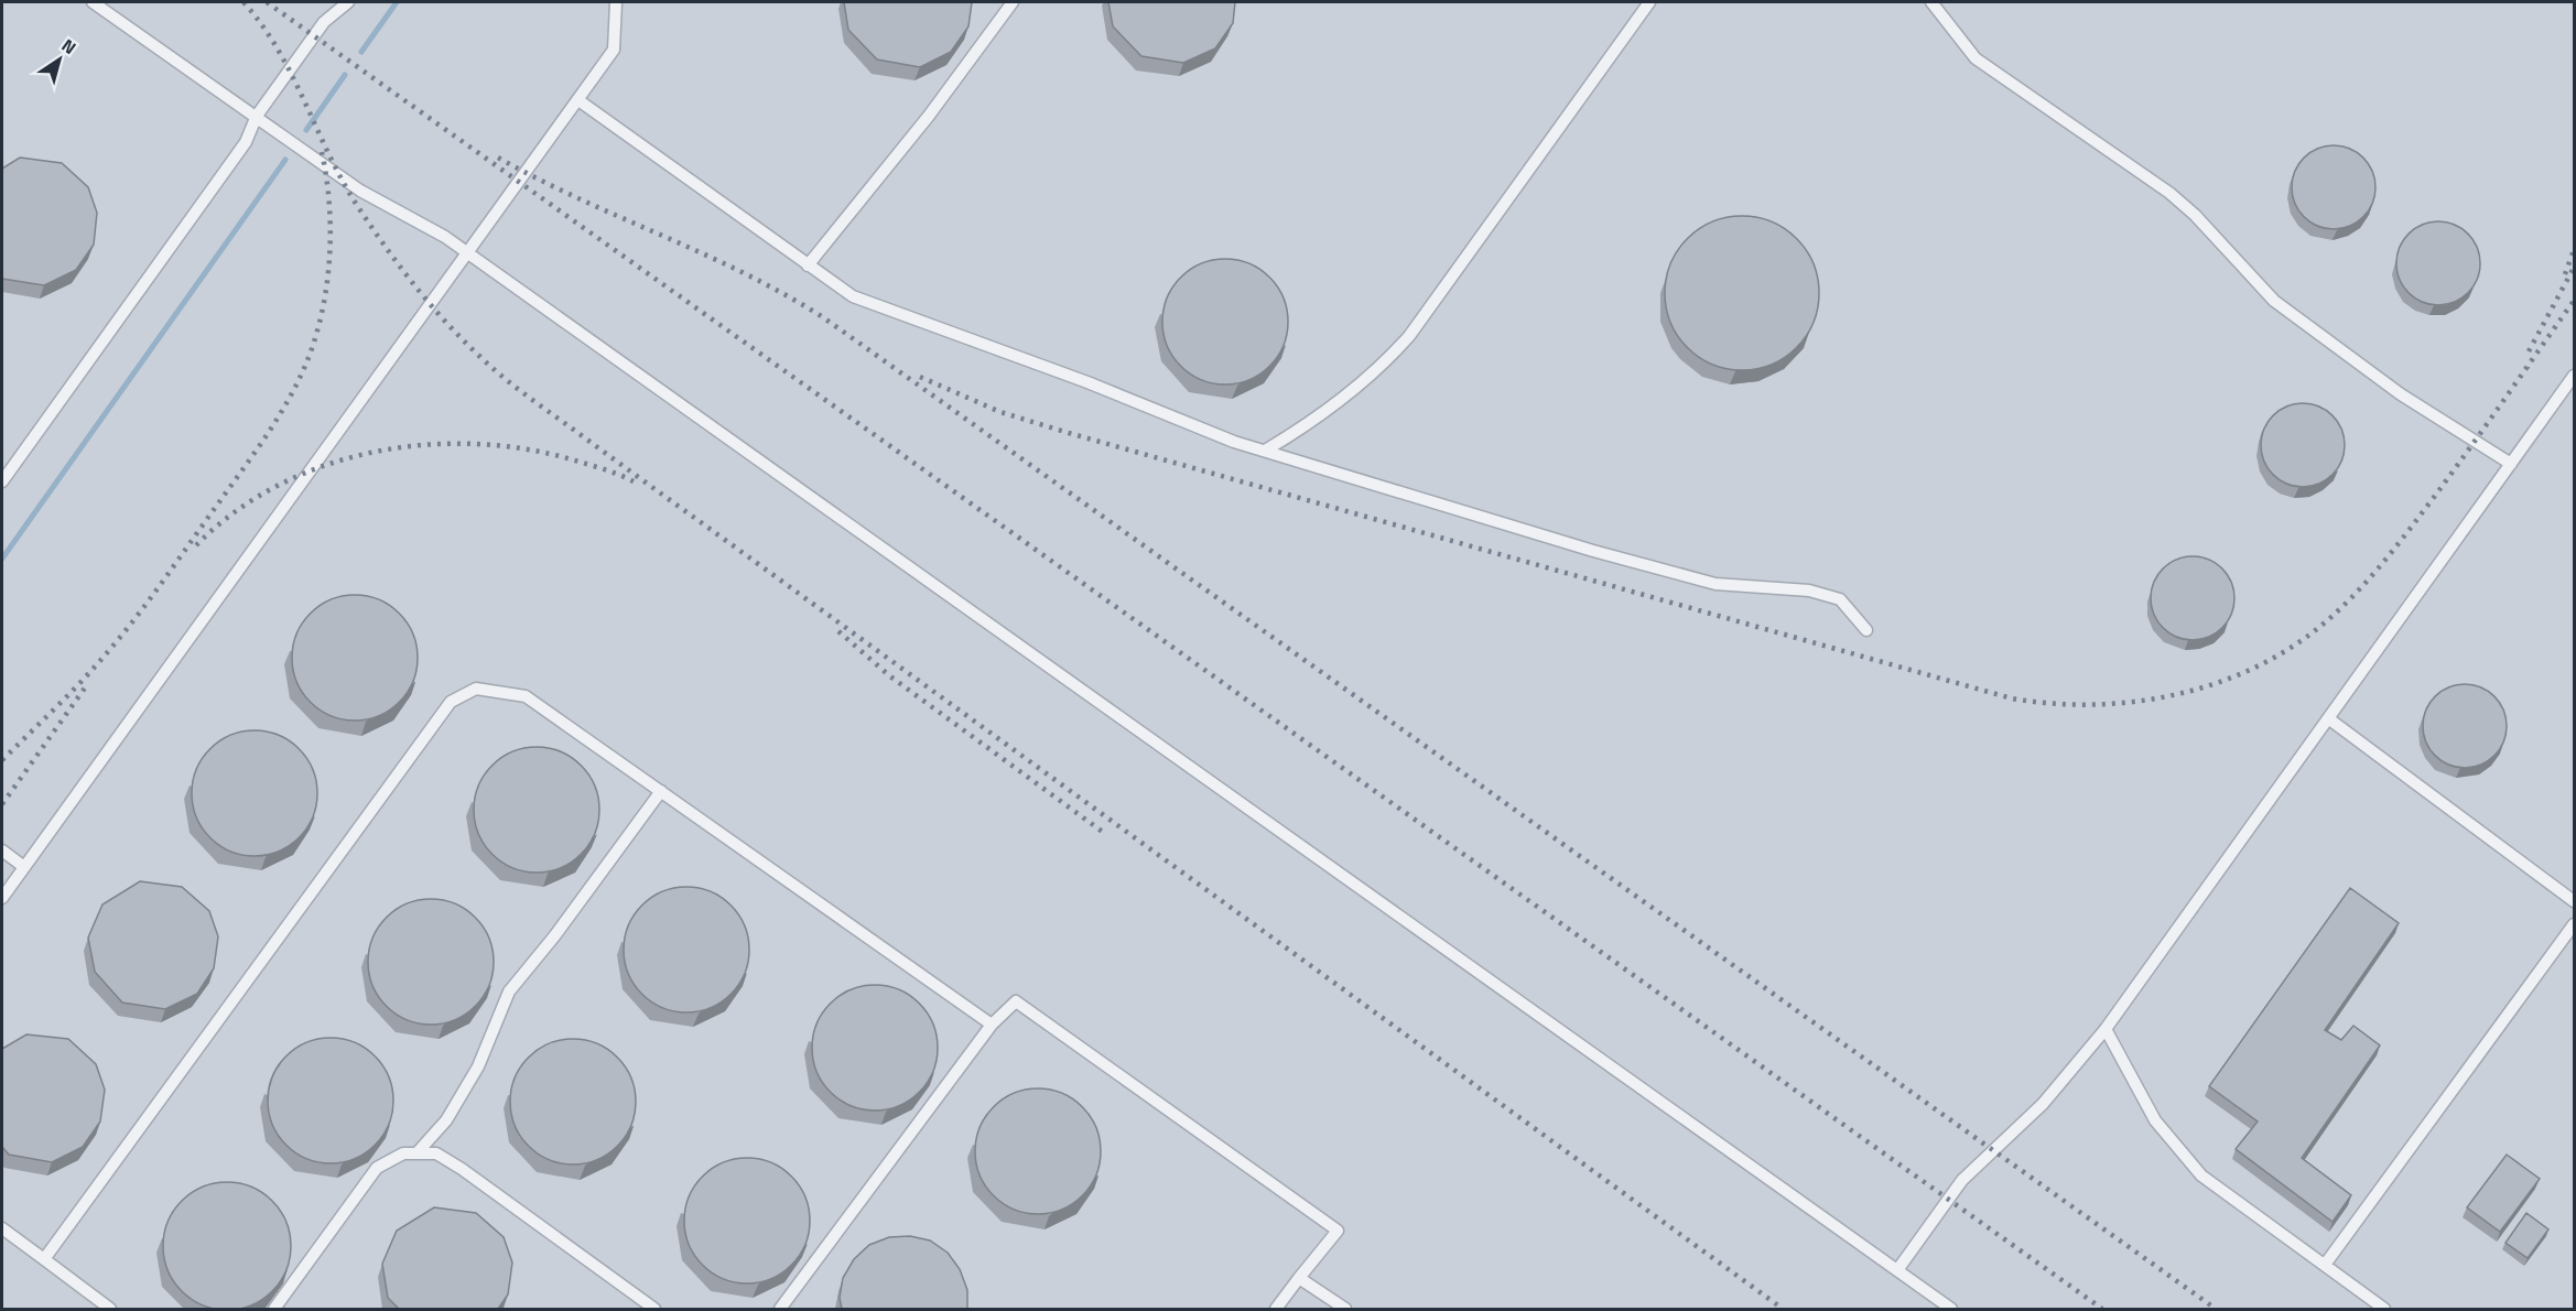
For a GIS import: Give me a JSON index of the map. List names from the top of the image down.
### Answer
{
  "north": "top right"
}
